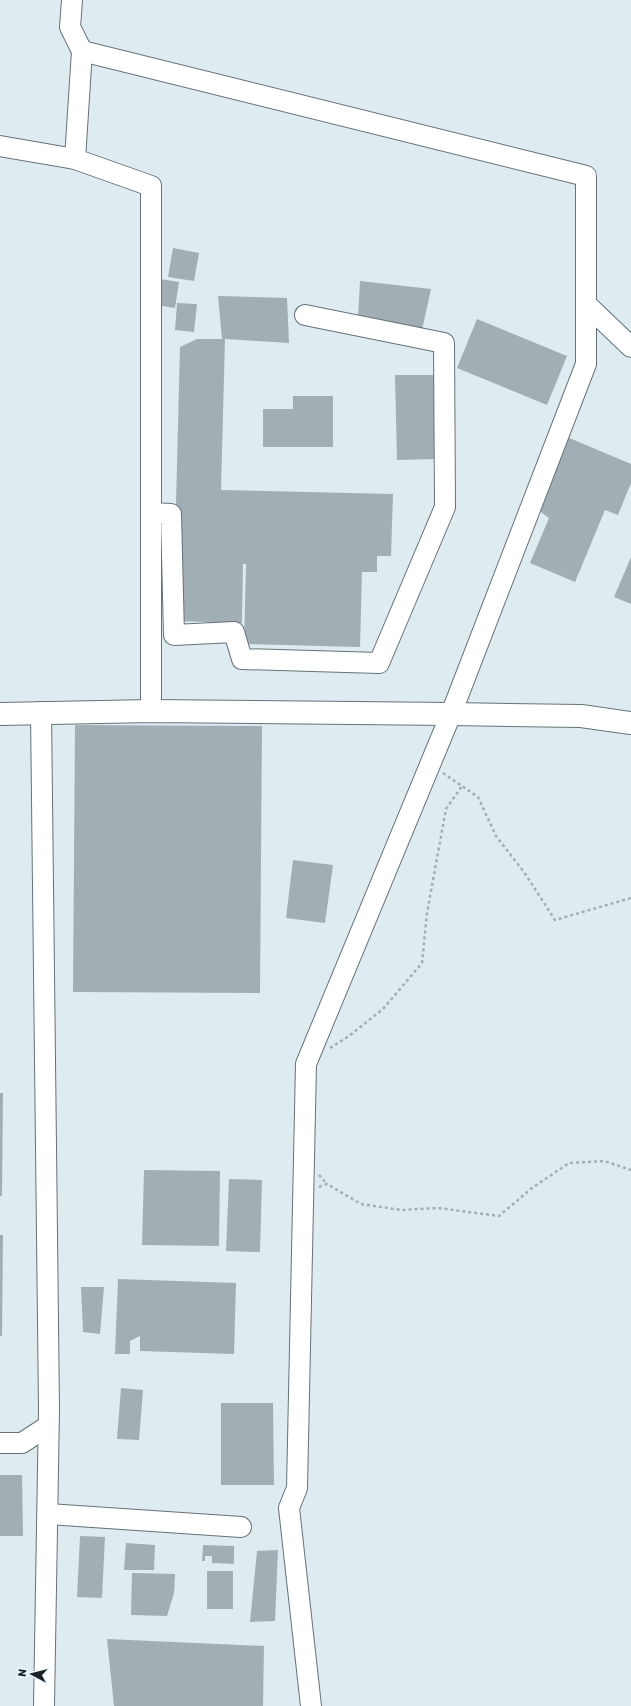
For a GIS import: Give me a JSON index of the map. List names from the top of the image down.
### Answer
{
  "north": "left"
}
